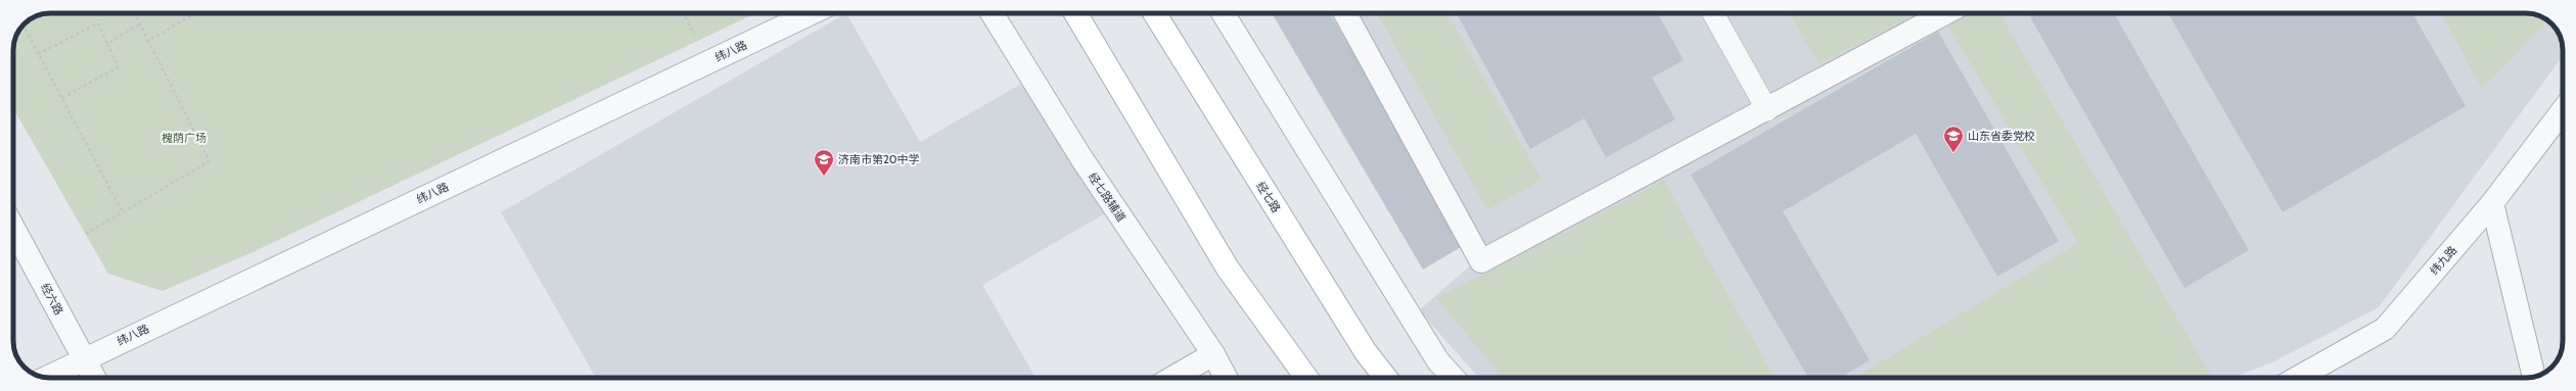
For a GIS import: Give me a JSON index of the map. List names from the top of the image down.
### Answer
{
  "streets": {
    "main road": ["经七路"],
    "street": [
      "纬八路",
      "经七路辅道",
      "纬九路",
      "经六路"
    ]
  },
  "crossings": [
    ["纬八路", "经六路"]
  ],
  "parks": ["槐荫广场"],
  "places": {
    "school or university": ["山东省委党校", "济南市第20中学"]
  }
}
